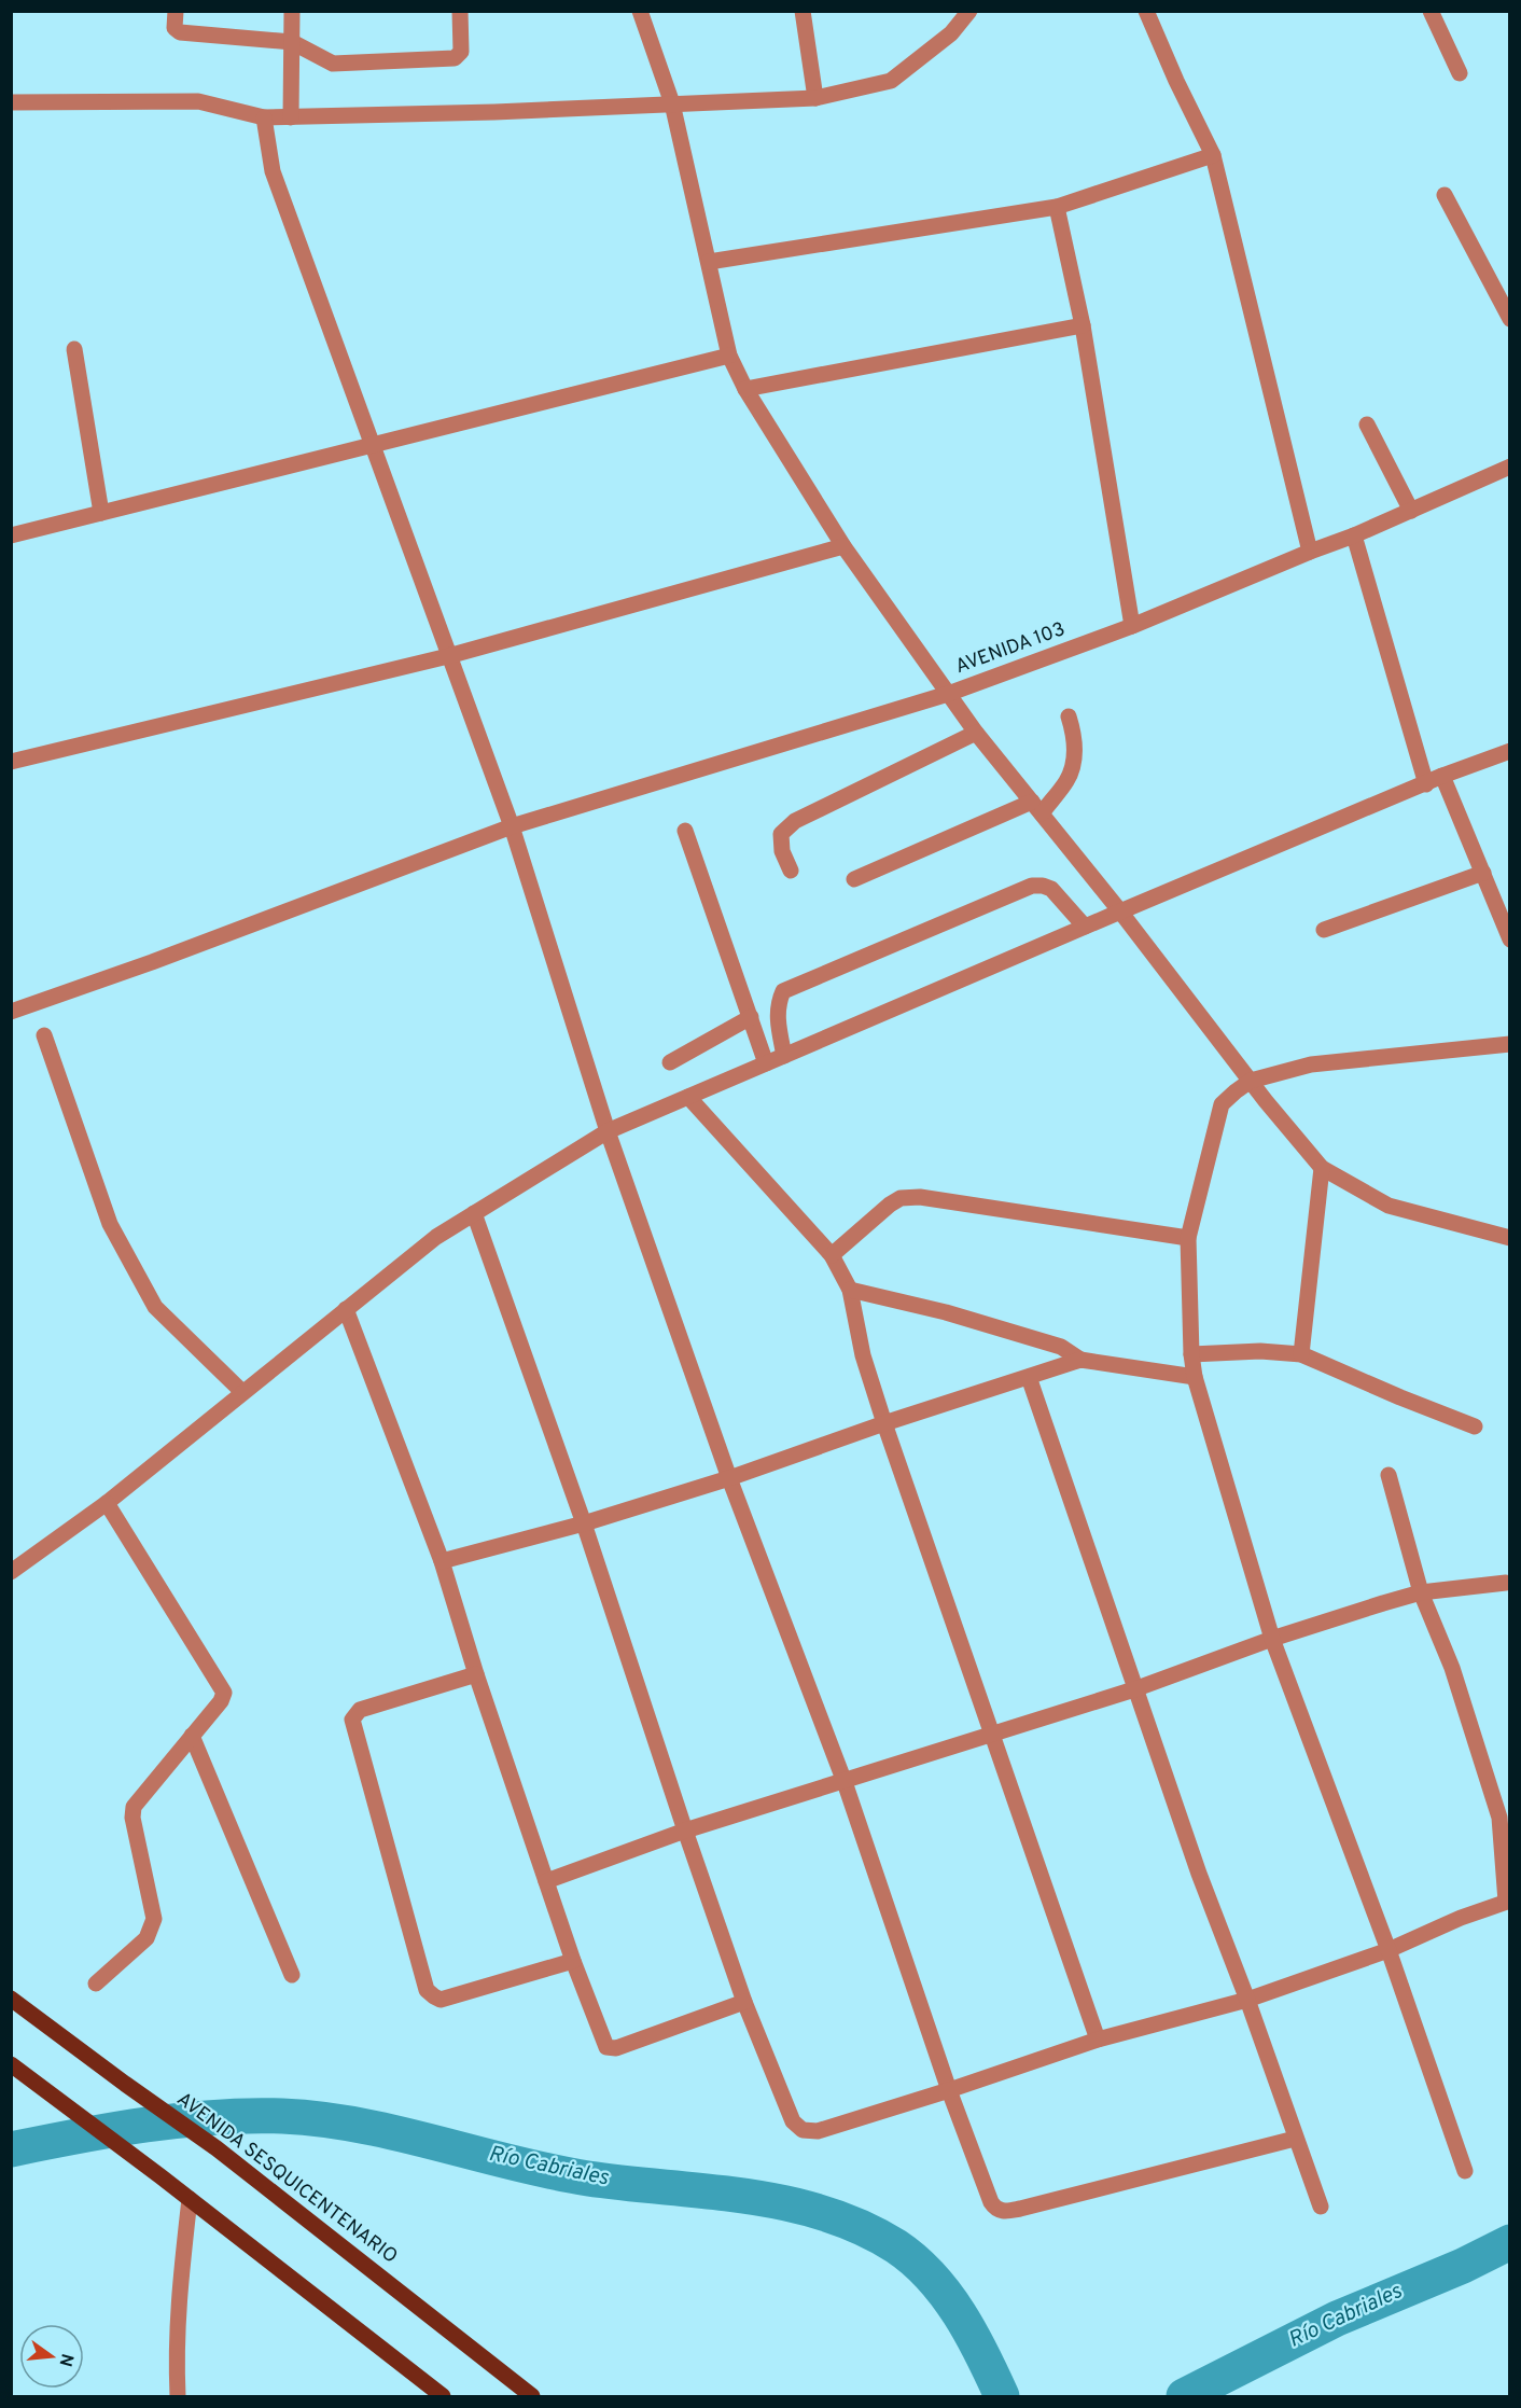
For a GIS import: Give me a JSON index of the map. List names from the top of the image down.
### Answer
{
  "streets": {
    "main road": ["AVENIDA SESQUICENTENARIO"],
    "street": ["AVENIDA 103"]
  },
  "water": ["Río Cabriales"],
  "north": "right"
}
